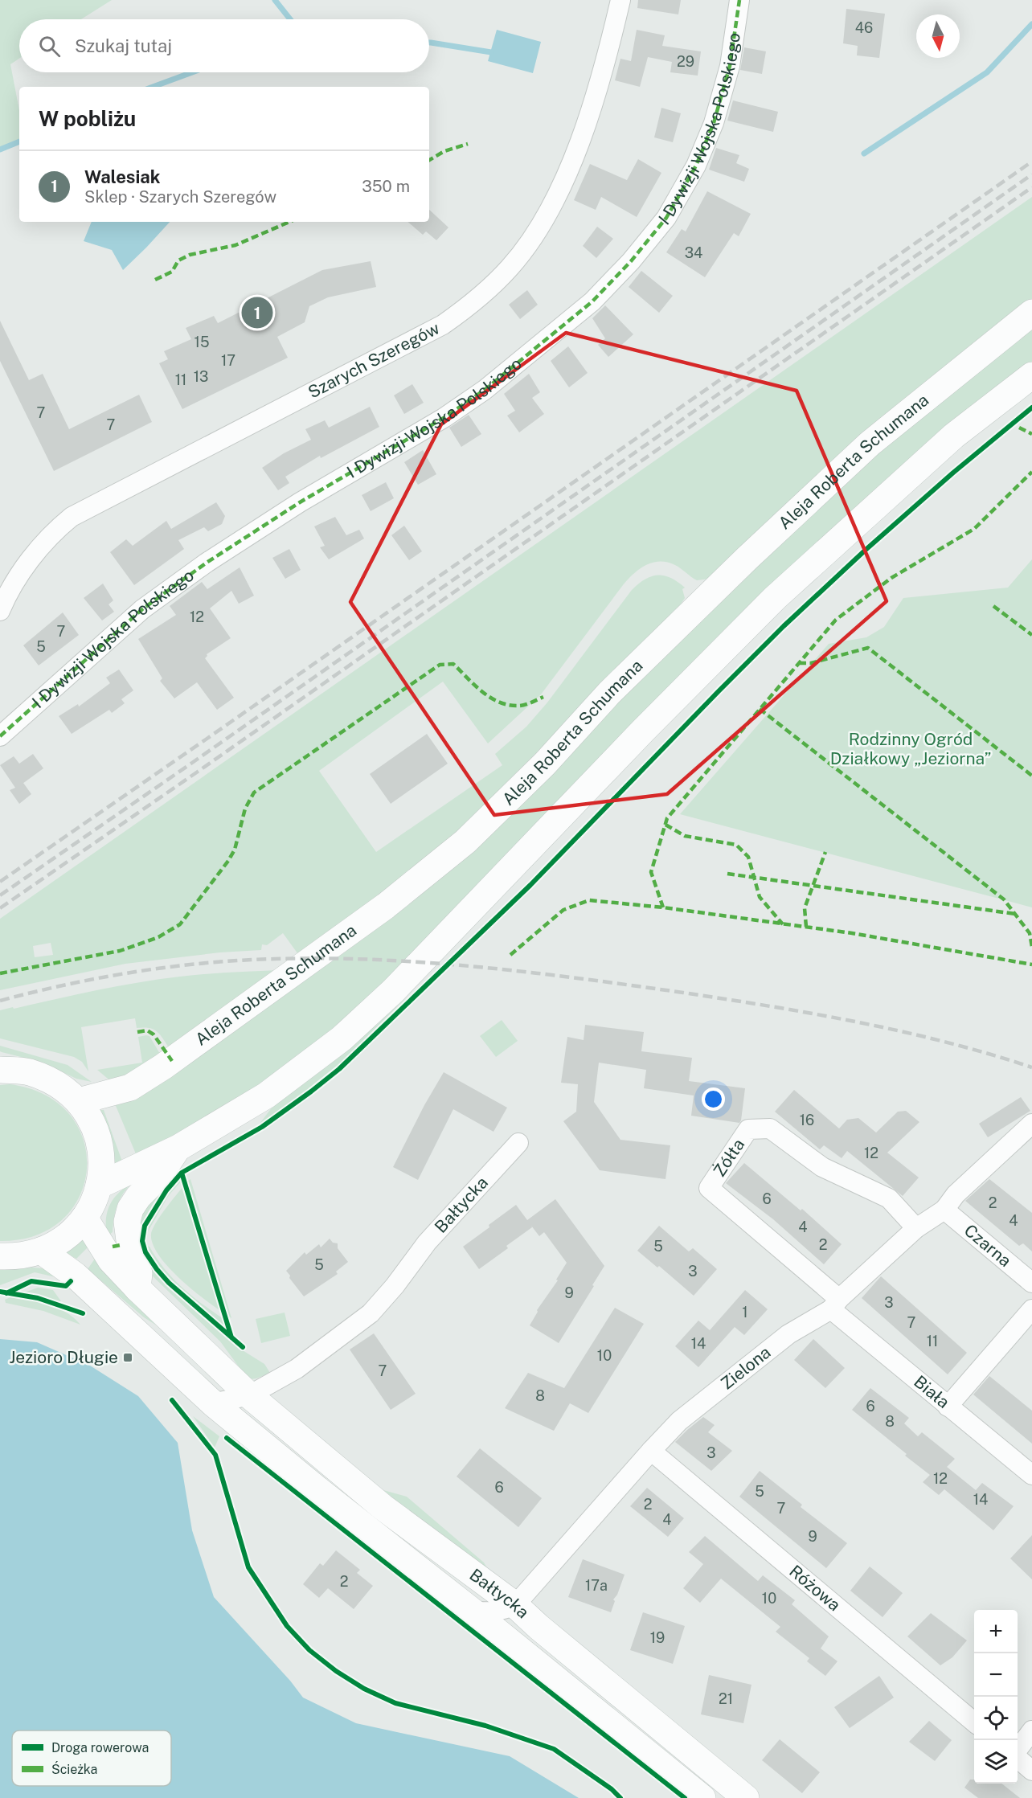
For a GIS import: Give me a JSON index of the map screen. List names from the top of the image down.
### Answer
{
  "streets": {
    "main road": ["Aleja Roberta Schumana", "Bałtycka"],
    "street": [
      "I Dywizji Wojska Polskiego",
      "Szarych Szeregów",
      "Żółta",
      "Czarna",
      "Zielona",
      "Biała",
      "Różowa"
    ]
  },
  "crossings": [
    ["Żółta", "Zielona"],
    ["Żółta", "Biała"],
    ["Bałtycka", "Zielona"],
    ["Czarna", "Zielona"],
    ["Zielona", "Biała"],
    ["Zielona", "Różowa"]
  ],
  "parks": ["Rodzinny Ogród Działkowy „Jeziorna”"],
  "places": {
    "transit": ["Jezioro Długie"]
  },
  "house_numbers": [
    "46",
    "29",
    "34",
    "15",
    "17",
    "13",
    "11",
    "7",
    "7",
    "12",
    "7",
    "5",
    "16",
    "12",
    "6",
    "2",
    "4",
    "4",
    "2",
    "5",
    "5",
    "3",
    "9",
    "3",
    "1",
    "7",
    "11",
    "14",
    "10",
    "7",
    "8",
    "6",
    "8",
    "3",
    "12",
    "6",
    "5",
    "14",
    "2",
    "7",
    "4",
    "9",
    "2",
    "17a",
    "10",
    "19",
    "21"
  ],
  "legend": ["Droga rowerowa", "Ścieżka"],
  "north": "bottom",
  "page": {
    "search": "Szukaj tutaj",
    "heading": "W pobliżu",
    "list": [
      {
        "mark": "1",
        "name": "Walesiak",
        "note": "Sklep · Szarych Szeregów",
        "value": "350 m"
      }
    ],
    "pins": "1",
    "map_buttons": ["+", "−"]
  }
}
